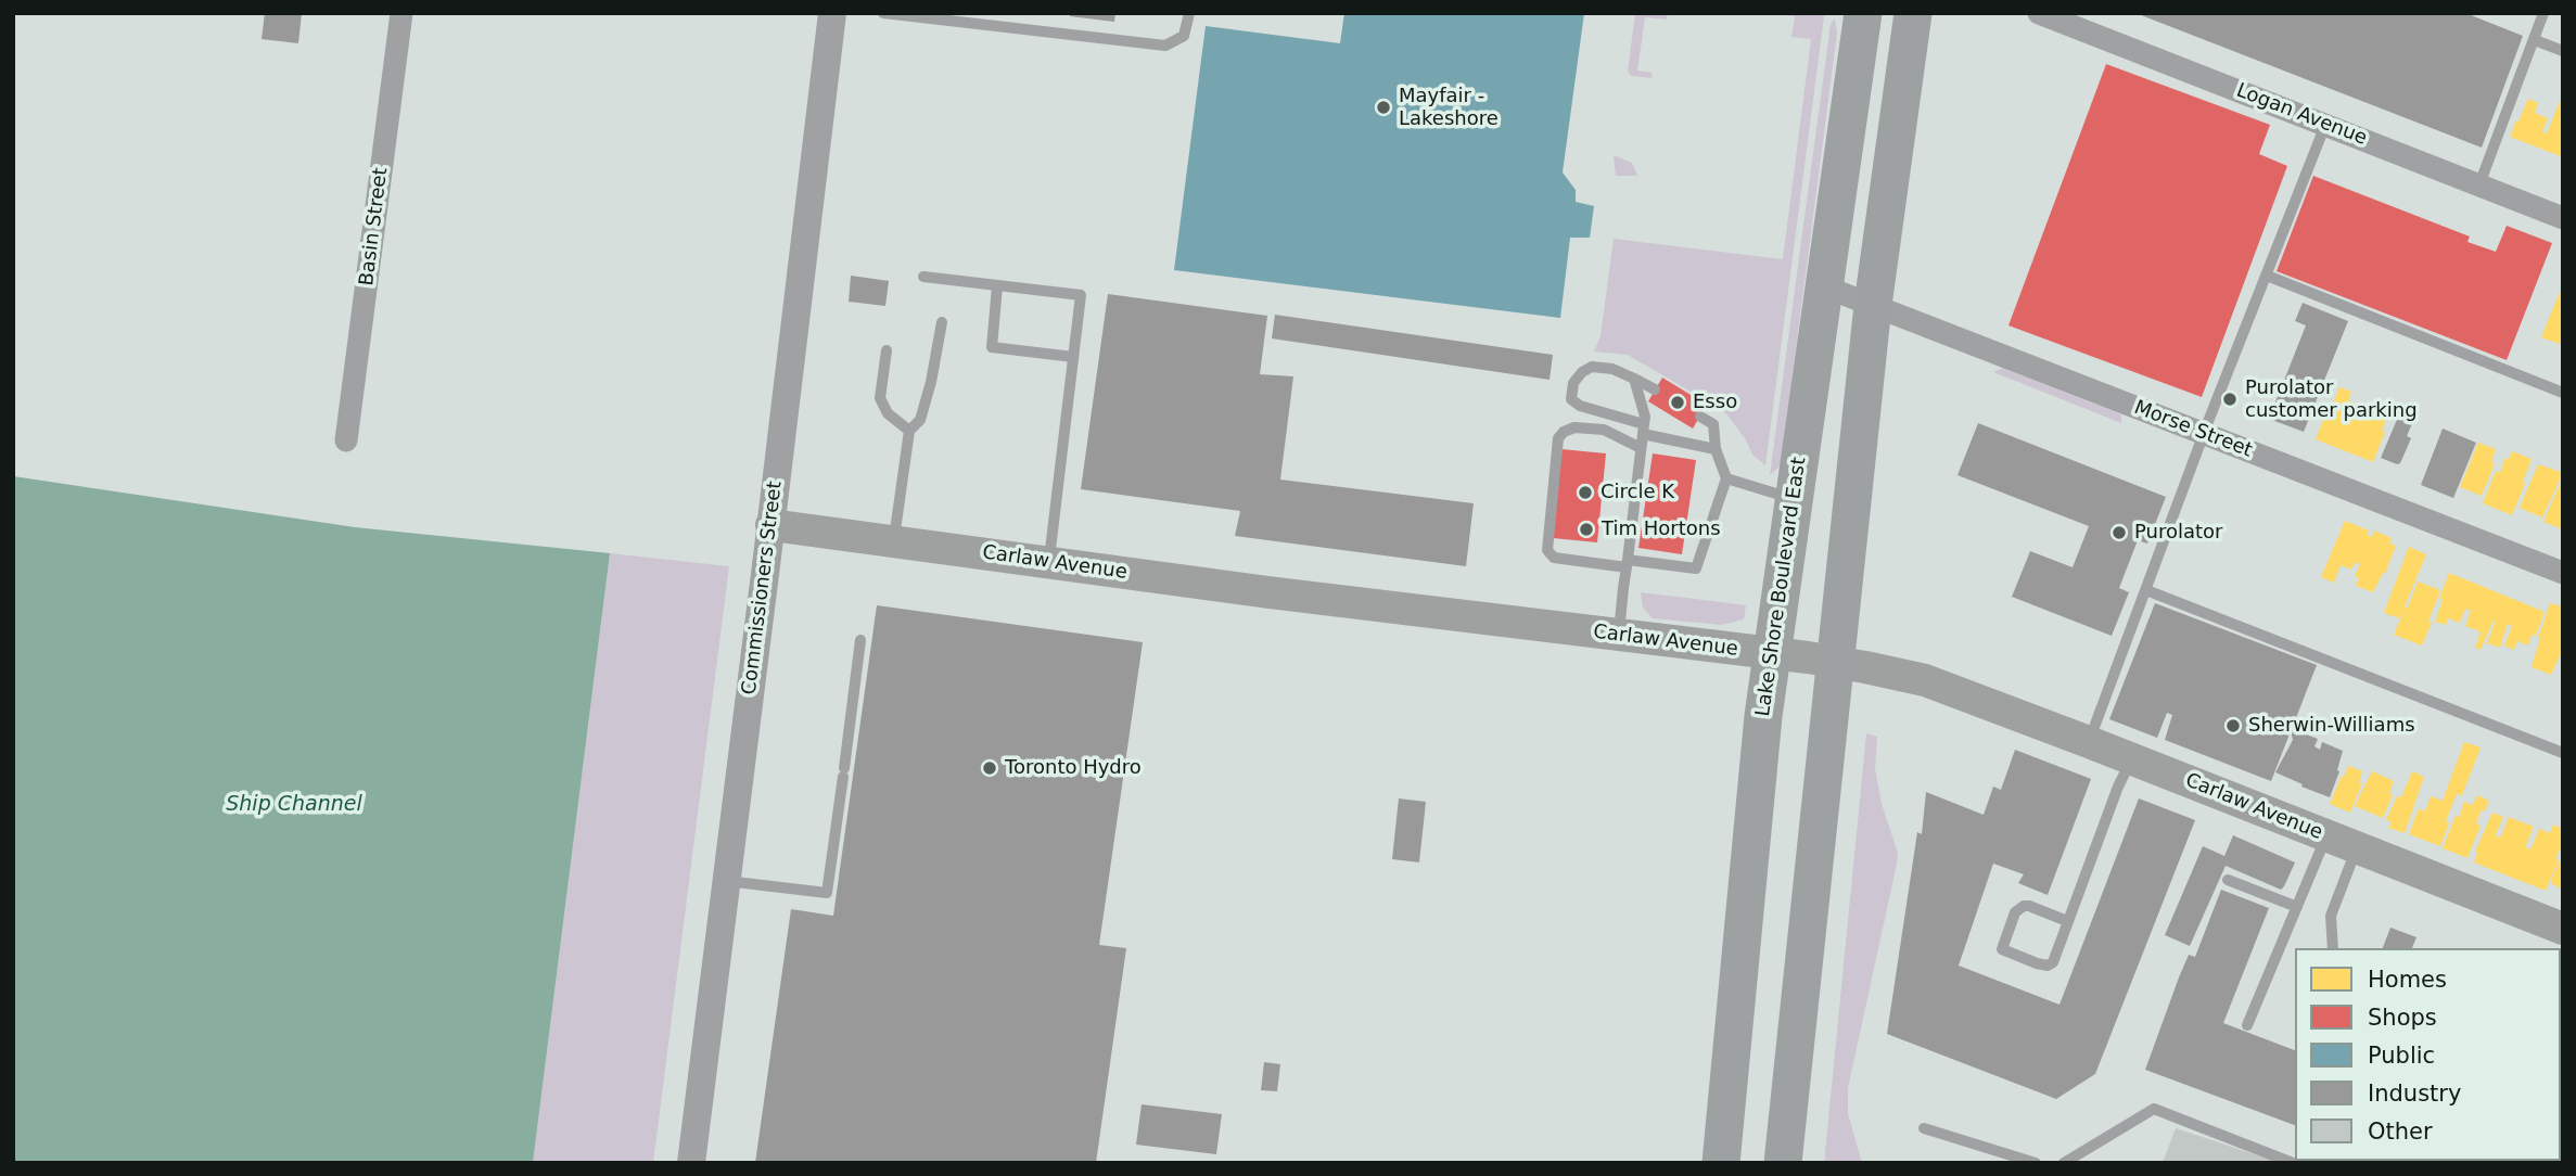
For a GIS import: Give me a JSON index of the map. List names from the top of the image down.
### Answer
{
  "streets": {
    "highway": ["Lake Shore Boulevard East"],
    "main road": ["Carlaw Avenue"],
    "street": [
      "Logan Avenue",
      "Basin Street",
      "Morse Street",
      "Commissioners Street"
    ]
  },
  "crossings": [
    ["Morse Street", "Lake Shore Boulevard East"],
    ["Carlaw Avenue", "Lake Shore Boulevard East"],
    ["Carlaw Avenue", "Commissioners Street"]
  ],
  "water": ["Ship Channel"],
  "places": [
    "Mayfair - Lakeshore",
    "Purolator customer parking",
    "Esso",
    "Circle K",
    "Tim Hortons",
    "Purolator",
    "Sherwin-Williams",
    "Toronto Hydro"
  ],
  "legend": [
    "Homes",
    "Shops",
    "Public",
    "Industry",
    "Other"
  ]
}
